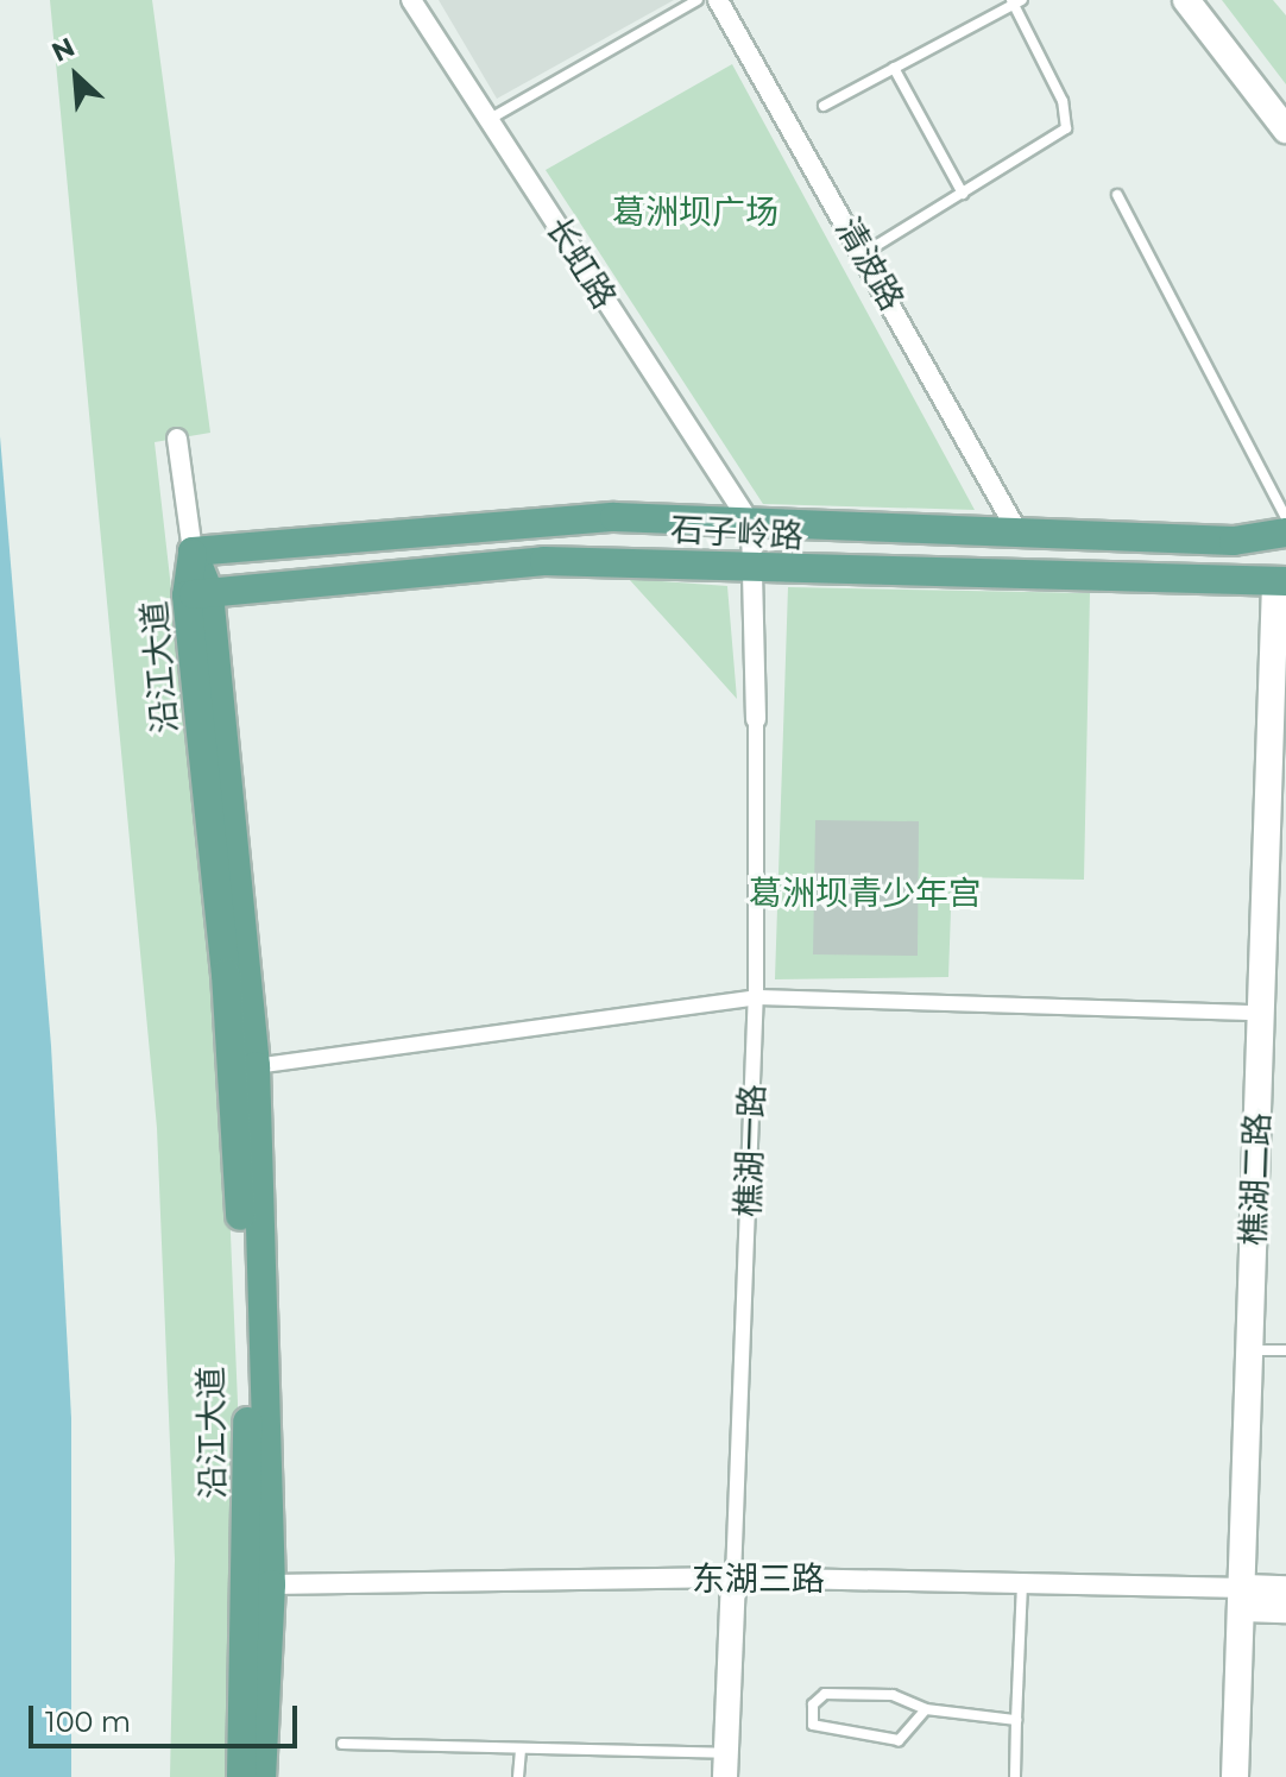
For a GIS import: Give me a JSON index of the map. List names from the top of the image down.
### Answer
{
  "streets": {
    "main road": ["石子岭路", "沿江大道", "樵湖二路"],
    "street": [
      "长虹路",
      "清波路",
      "樵湖一路",
      "东湖三路"
    ]
  },
  "crossings": [
    ["长虹路", "石子岭路"],
    ["长虹路", "樵湖一路"],
    ["清波路", "石子岭路"],
    ["石子岭路", "沿江大道"],
    ["石子岭路", "樵湖一路"],
    ["石子岭路", "樵湖二路"],
    ["沿江大道", "东湖三路"],
    ["樵湖一路", "东湖三路"],
    ["樵湖二路", "东湖三路"]
  ],
  "parks": ["葛洲坝广场", "葛洲坝青少年宫"],
  "scale_bar": "100 m",
  "north": "top left"
}
